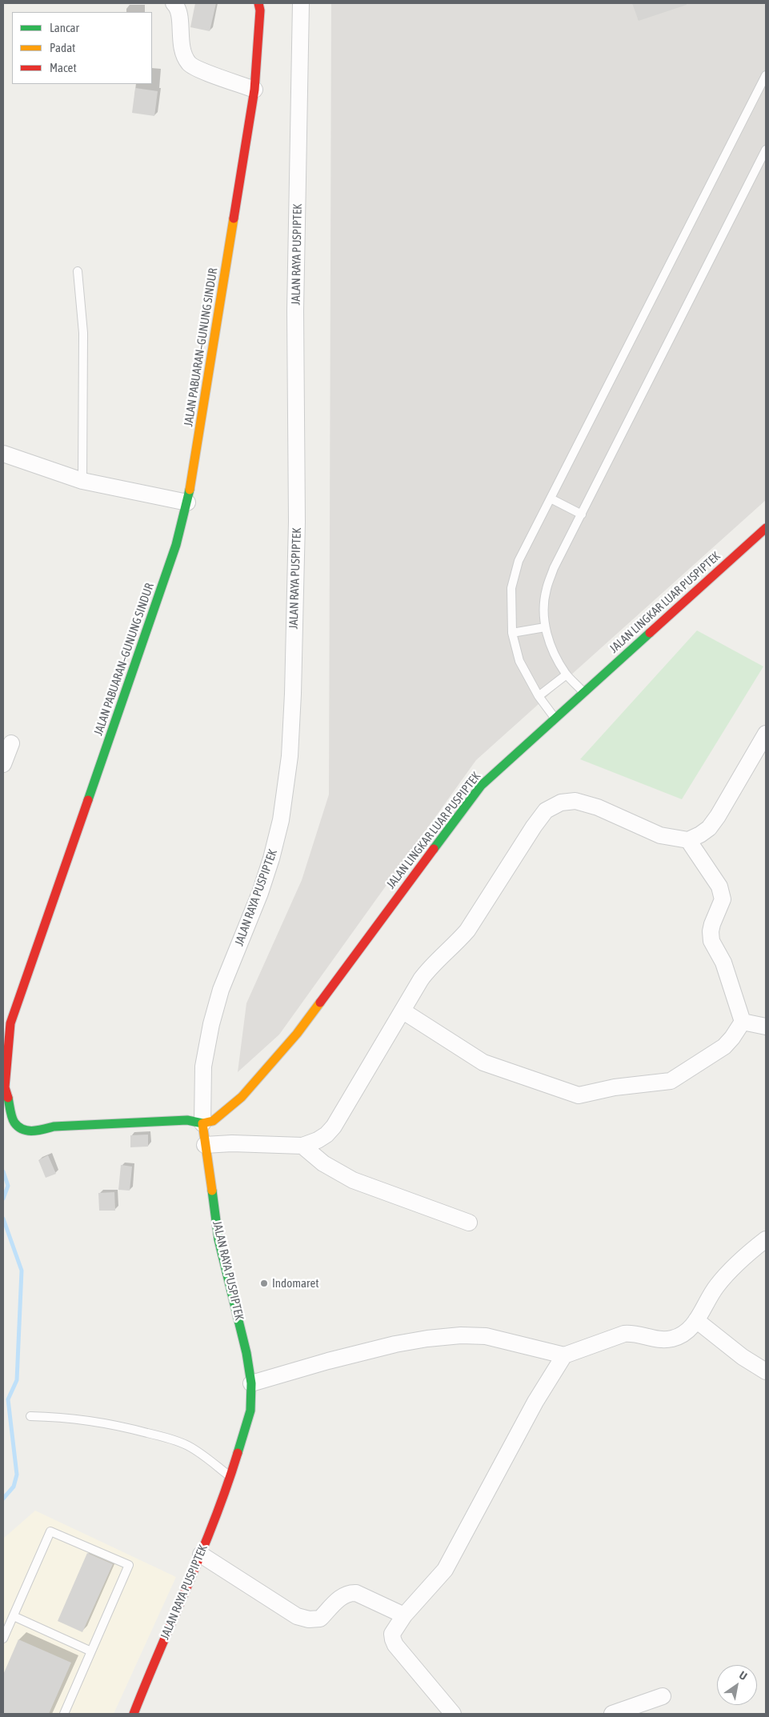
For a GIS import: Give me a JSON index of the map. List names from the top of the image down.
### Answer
{
  "streets": {
    "main road": ["JALAN RAYA PUSPIPTEK", "JALAN PABUARAN–GUNUNG SINDUR", "JALAN LINGKAR LUAR PUSPIPTEK"]
  },
  "crossings": [
    ["JALAN RAYA PUSPIPTEK", "JALAN PABUARAN–GUNUNG SINDUR"],
    ["JALAN RAYA PUSPIPTEK", "JALAN LINGKAR LUAR PUSPIPTEK"],
    ["JALAN PABUARAN–GUNUNG SINDUR", "JALAN LINGKAR LUAR PUSPIPTEK"]
  ],
  "places": ["Indomaret"],
  "legend": ["Lancar", "Padat", "Macet"],
  "north": "top right"
}
